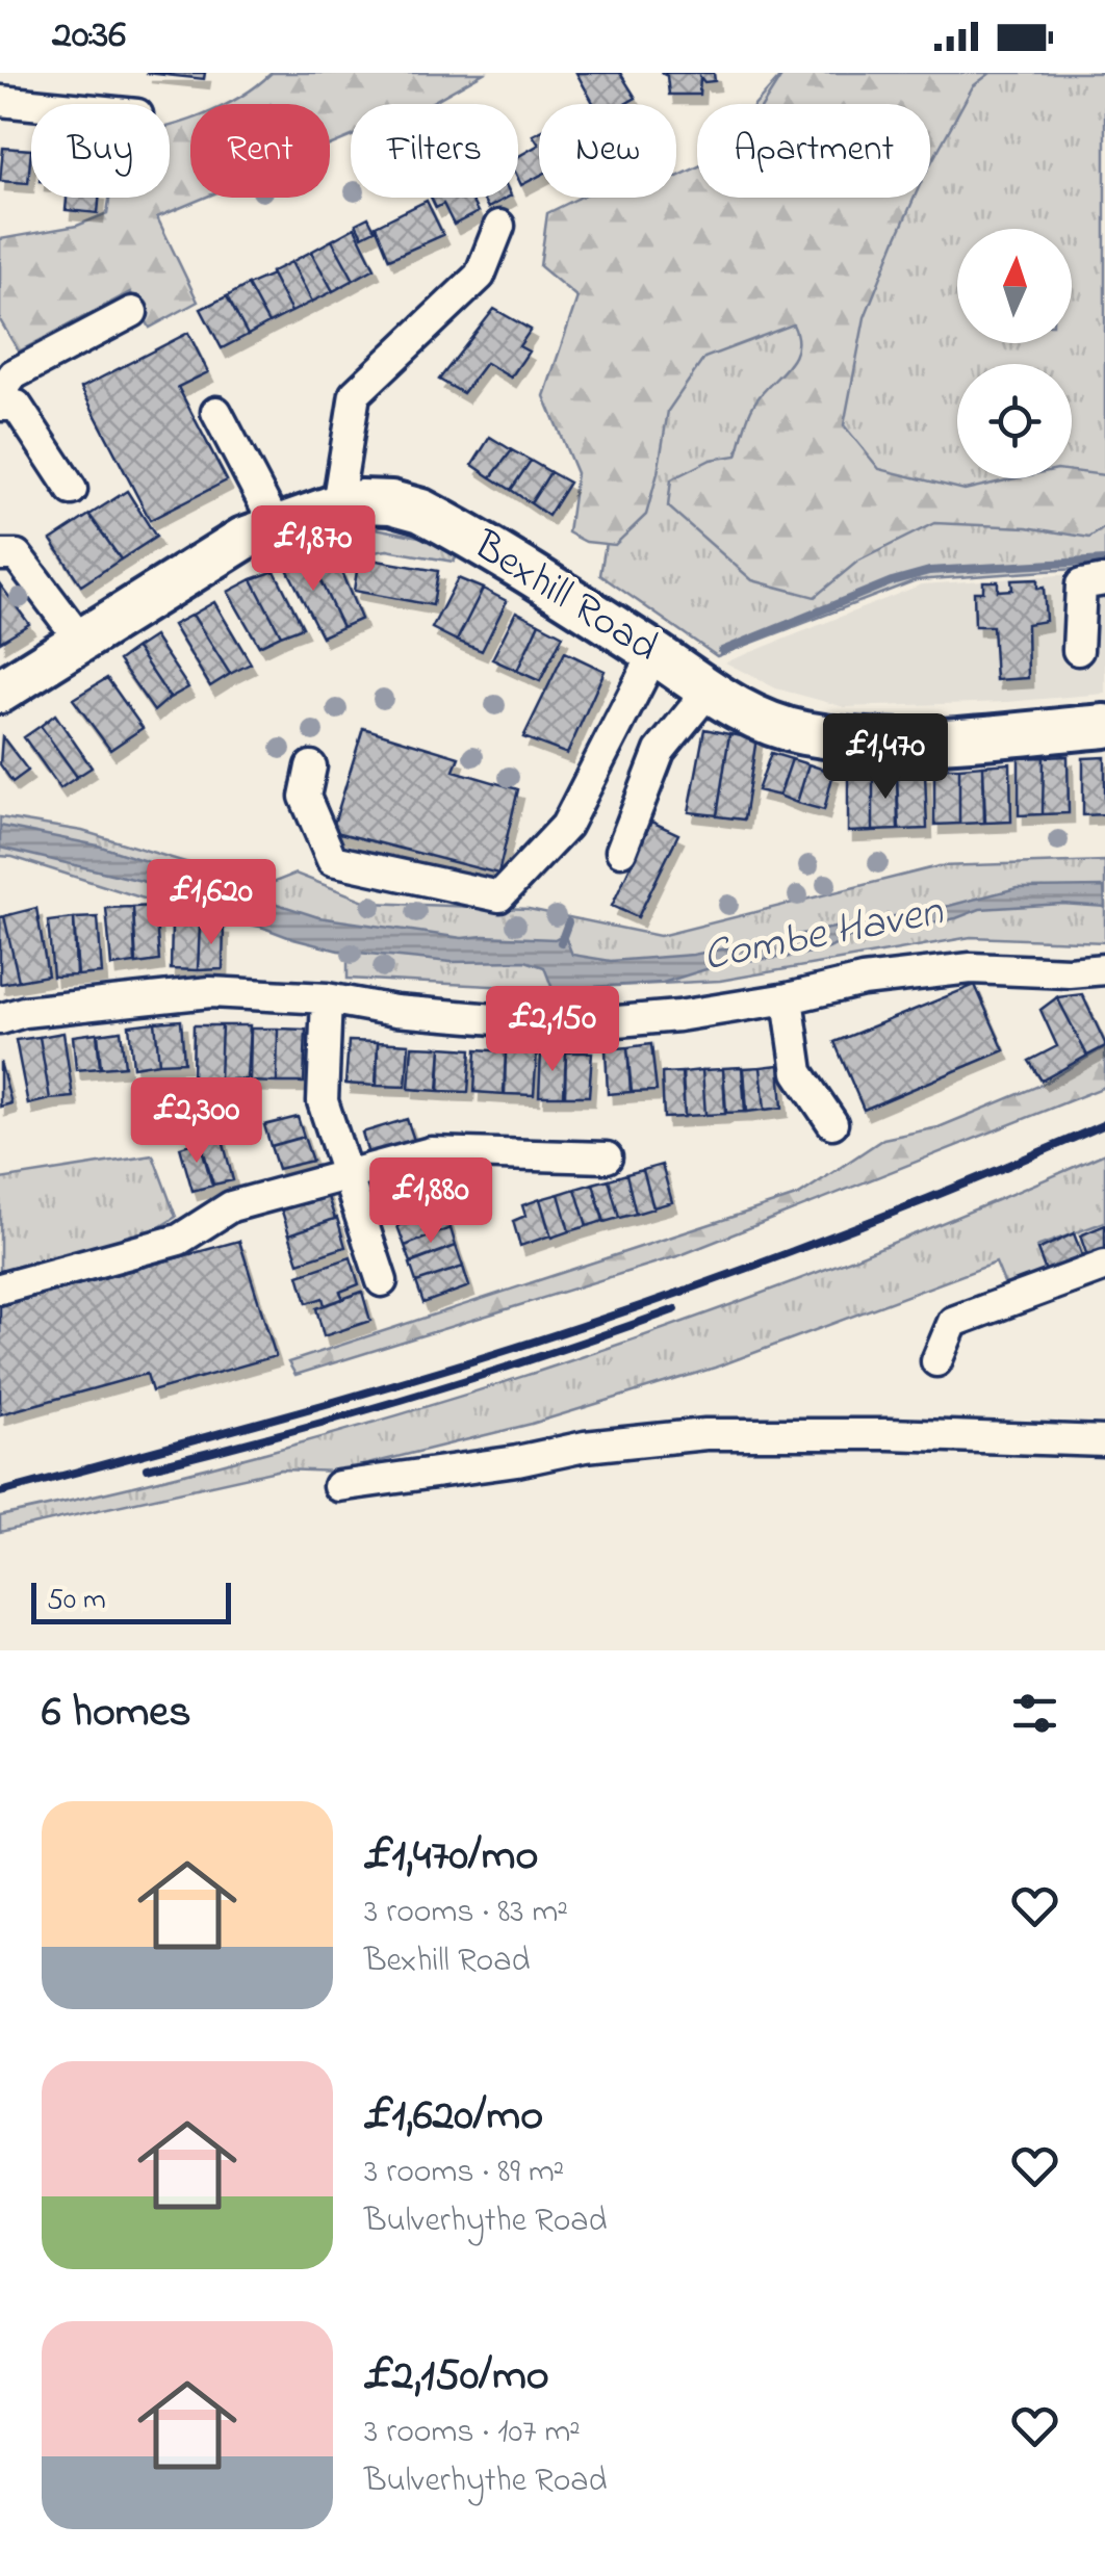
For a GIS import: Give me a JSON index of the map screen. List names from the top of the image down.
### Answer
{
  "streets": {
    "highway": ["Bexhill Road"]
  },
  "water": ["Combe Haven"],
  "scale_bar": "50 m",
  "north": "top",
  "page": {
    "status": "20:36",
    "chip": [
      "Buy",
      "Rent",
      "Filters",
      "New",
      "Apartment"
    ],
    "price": [
      "£1,870",
      "£1,470",
      "£1,620",
      "£2,150",
      "£2,300",
      "£1,880"
    ],
    "scale": "50 m",
    "heading": "6 homes",
    "list": [
      {
        "name": "£1,470/mo",
        "note": "3 rooms · 83 m² · Bexhill Road"
      },
      {
        "name": "£1,620/mo",
        "note": "3 rooms · 89 m² · Bulverhythe Road"
      },
      {
        "name": "£2,150/mo",
        "note": "3 rooms · 107 m² · Bulverhythe Road"
      }
    ]
  }
}
